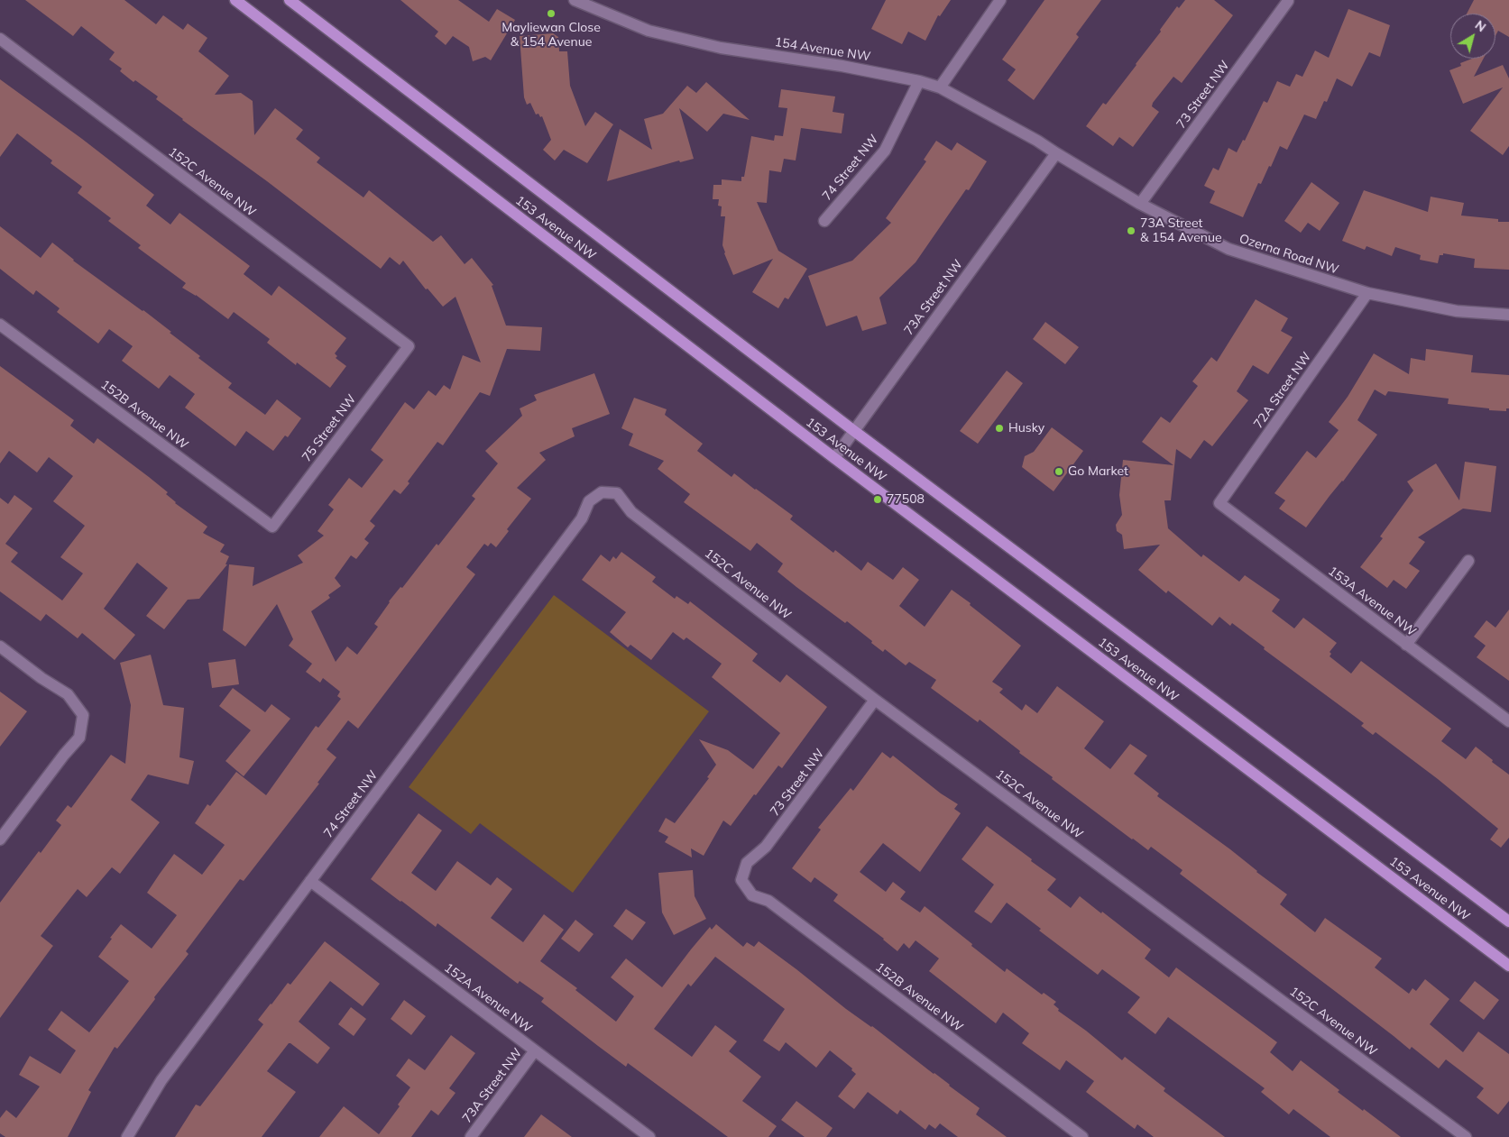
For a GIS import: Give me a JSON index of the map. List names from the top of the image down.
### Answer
{
  "streets": {
    "main road": ["153 Avenue NW"],
    "street": [
      "154 Avenue NW",
      "73 Street NW",
      "74 Street NW",
      "152C Avenue NW",
      "Ozerna Road NW",
      "73A Street NW",
      "72A Street NW",
      "152B Avenue NW",
      "75 Street NW",
      "153A Avenue NW",
      "152A Avenue NW"
    ]
  },
  "crossings": [
    ["154 Avenue NW", "74 Street NW"],
    ["154 Avenue NW", "Ozerna Road NW"],
    ["154 Avenue NW", "73A Street NW"],
    ["73 Street NW", "152C Avenue NW"],
    ["73 Street NW", "Ozerna Road NW"],
    ["73 Street NW", "152B Avenue NW"],
    ["74 Street NW", "152C Avenue NW"],
    ["74 Street NW", "152A Avenue NW"],
    ["152C Avenue NW", "75 Street NW"],
    ["153 Avenue NW", "73A Street NW"],
    ["Ozerna Road NW", "73A Street NW"],
    ["Ozerna Road NW", "72A Street NW"],
    ["73A Street NW", "152A Avenue NW"],
    ["72A Street NW", "153A Avenue NW"],
    ["152B Avenue NW", "75 Street NW"]
  ],
  "places": [
    "Mayliewan Close & 154 Avenue",
    "73A Street & 154 Avenue",
    "Husky",
    "Go Market",
    "77508"
  ],
  "north": "top right"
}
